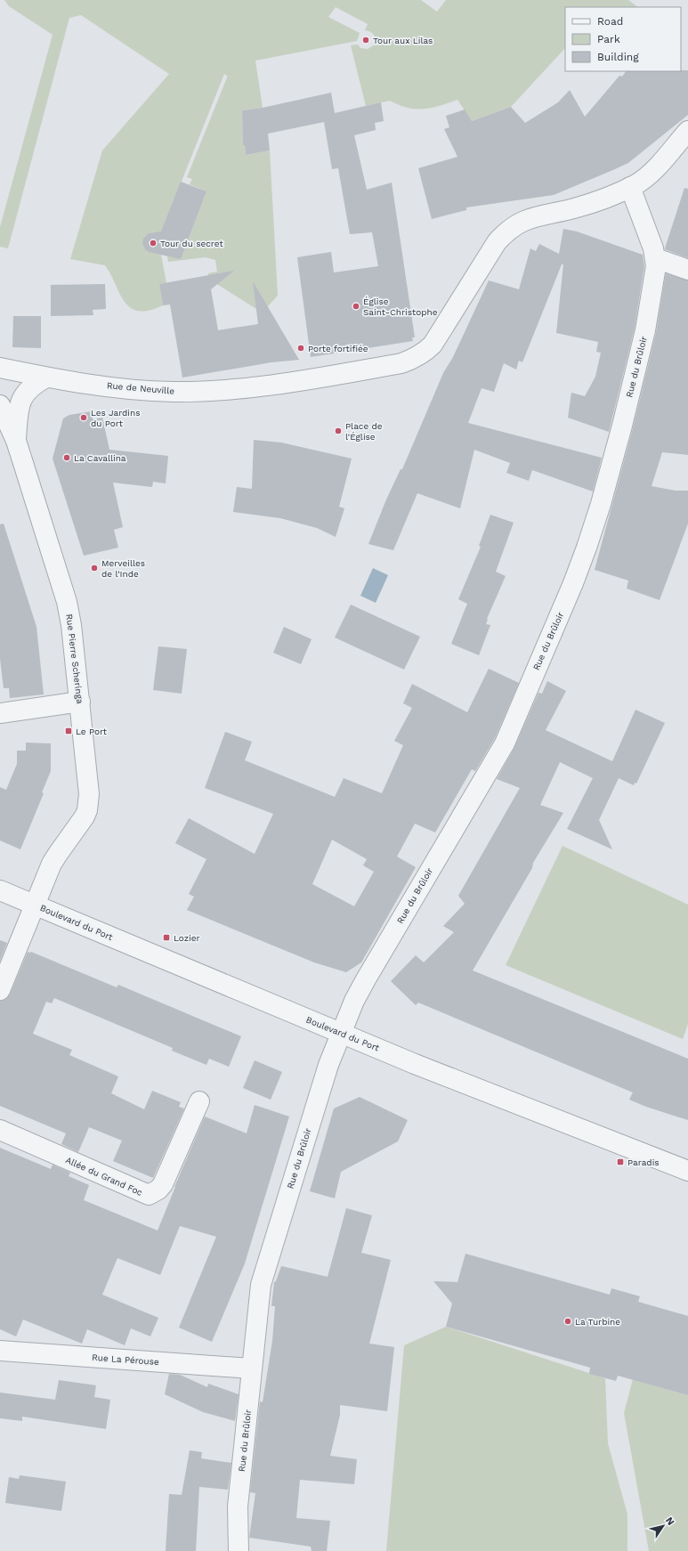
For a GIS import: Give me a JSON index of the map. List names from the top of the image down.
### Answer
{
  "streets": {
    "street": [
      "Rue du Brûloir",
      "Rue de Neuville",
      "Rue Pierre Scheringa",
      "Boulevard du Port",
      "Allée du Grand Foc",
      "Rue La Pérouse"
    ]
  },
  "crossings": [
    ["Rue du Brûloir", "Boulevard du Port"],
    ["Rue du Brûloir", "Rue La Pérouse"],
    ["Rue Pierre Scheringa", "Boulevard du Port"]
  ],
  "places": {
    "other": [
      "Tour aux Lilas",
      "Tour du secret",
      "Église Saint-Christophe",
      "Porte fortifiée",
      "Les Jardins du Port",
      "Place de l'Église",
      "La Cavallina",
      "Merveilles de l'Inde",
      "La Turbine"
    ],
    "transit": ["Le Port", "Lozier", "Paradis"]
  },
  "legend": ["Road", "Park", "Building"],
  "north": "top right"
}
